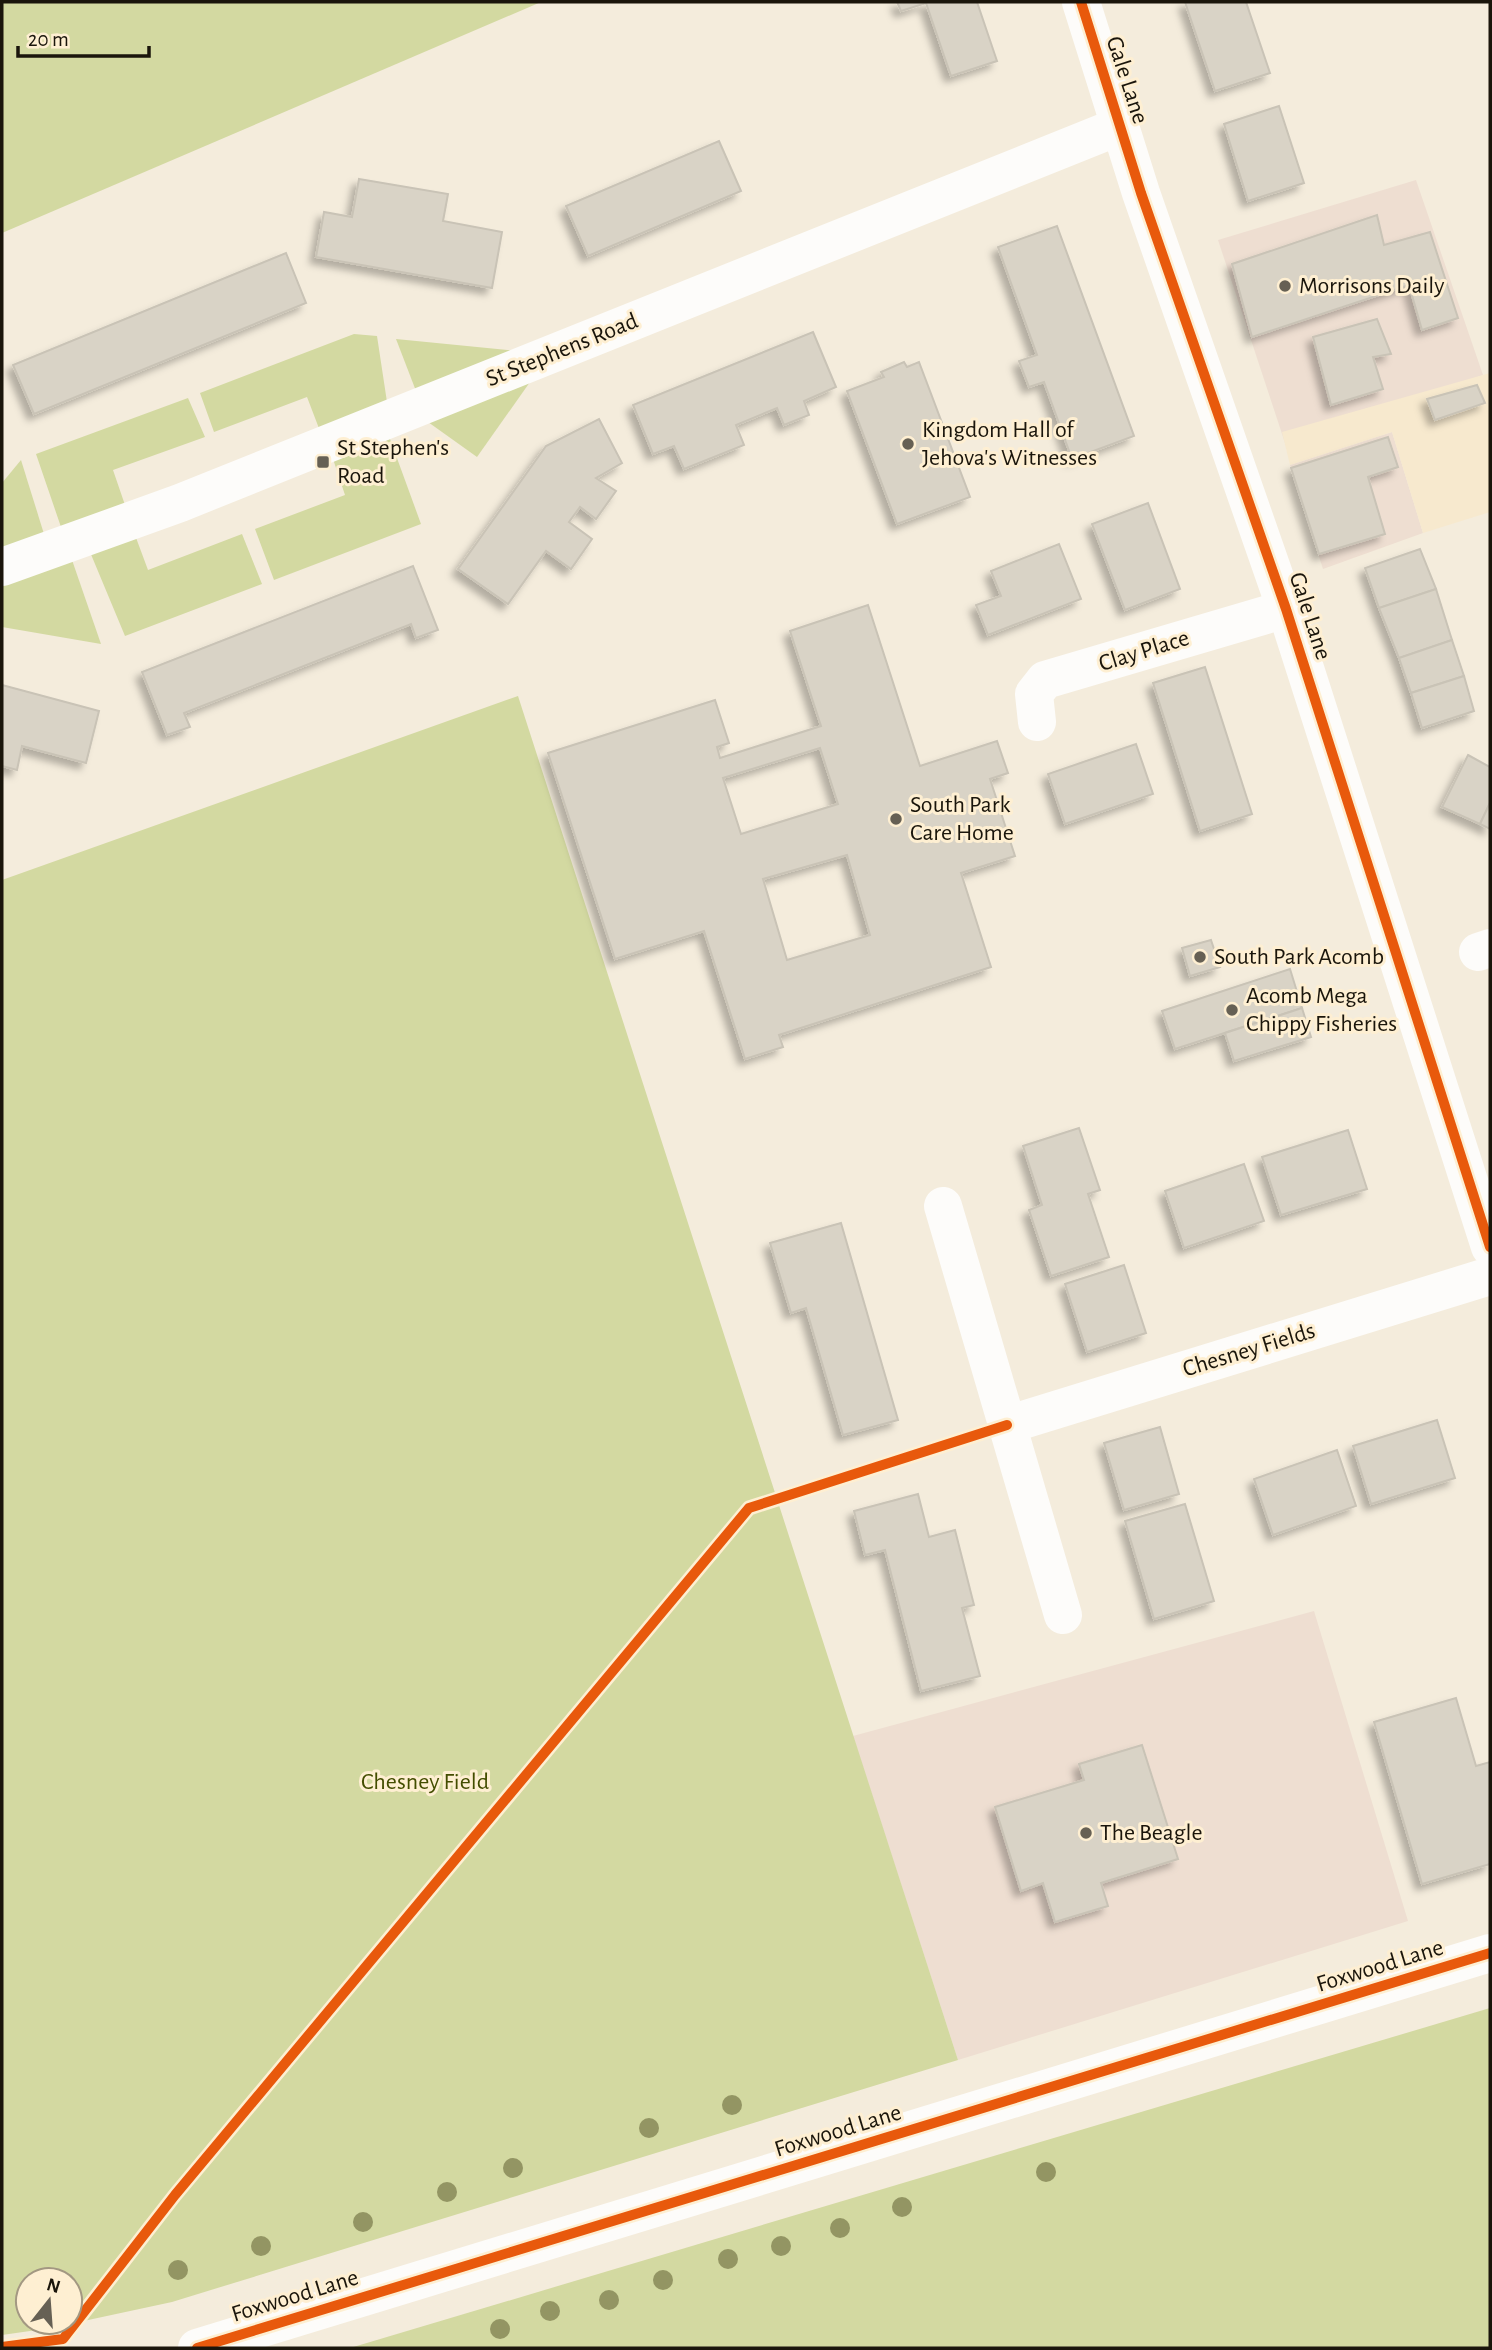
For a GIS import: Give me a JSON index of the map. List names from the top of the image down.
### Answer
{
  "streets": {
    "street": [
      "Gale Lane",
      "St Stephens Road",
      "Clay Place",
      "Chesney Fields",
      "Foxwood Lane"
    ]
  },
  "crossings": [
    ["Gale Lane", "St Stephens Road"],
    ["Gale Lane", "Clay Place"]
  ],
  "parks": ["Chesney Field"],
  "places": {
    "other": [
      "Morrisons Daily",
      "Kingdom Hall of Jehova's Witnesses",
      "South Park Care Home",
      "South Park Acomb",
      "Acomb Mega Chippy Fisheries",
      "The Beagle"
    ],
    "transit": ["St Stephen's Road"]
  },
  "scale_bar": "20 m",
  "north": "top"
}
